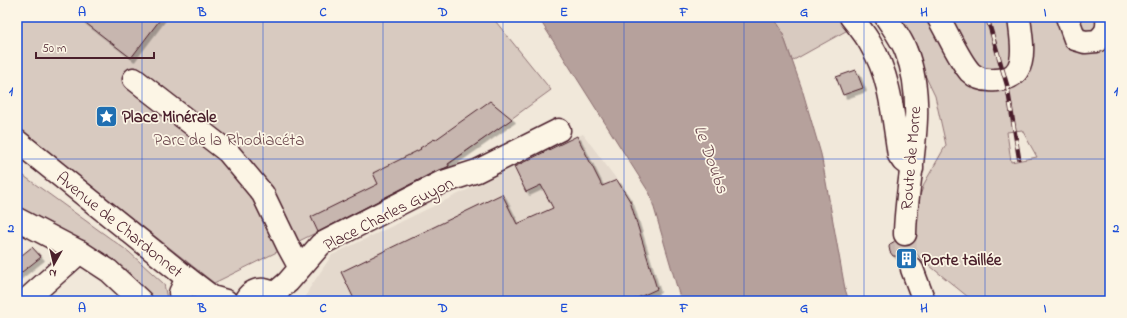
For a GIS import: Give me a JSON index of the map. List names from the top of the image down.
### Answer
{
  "streets": {
    "street": ["Route de Morre", "Place Charles Guyon", "Avenue de Chardonnet"]
  },
  "water": ["Le Doubs"],
  "parks": ["Parc de la Rhodiacéta"],
  "places": {
    "place": ["Place Minérale"],
    "building": ["Porte taillée"]
  },
  "scale_bar": "50 m",
  "north": "bottom",
  "grid": {
    "columns": [
      "A",
      "B",
      "C",
      "D",
      "E",
      "F",
      "G",
      "H",
      "I"
    ],
    "rows": ["1", "2"]
  }
}
